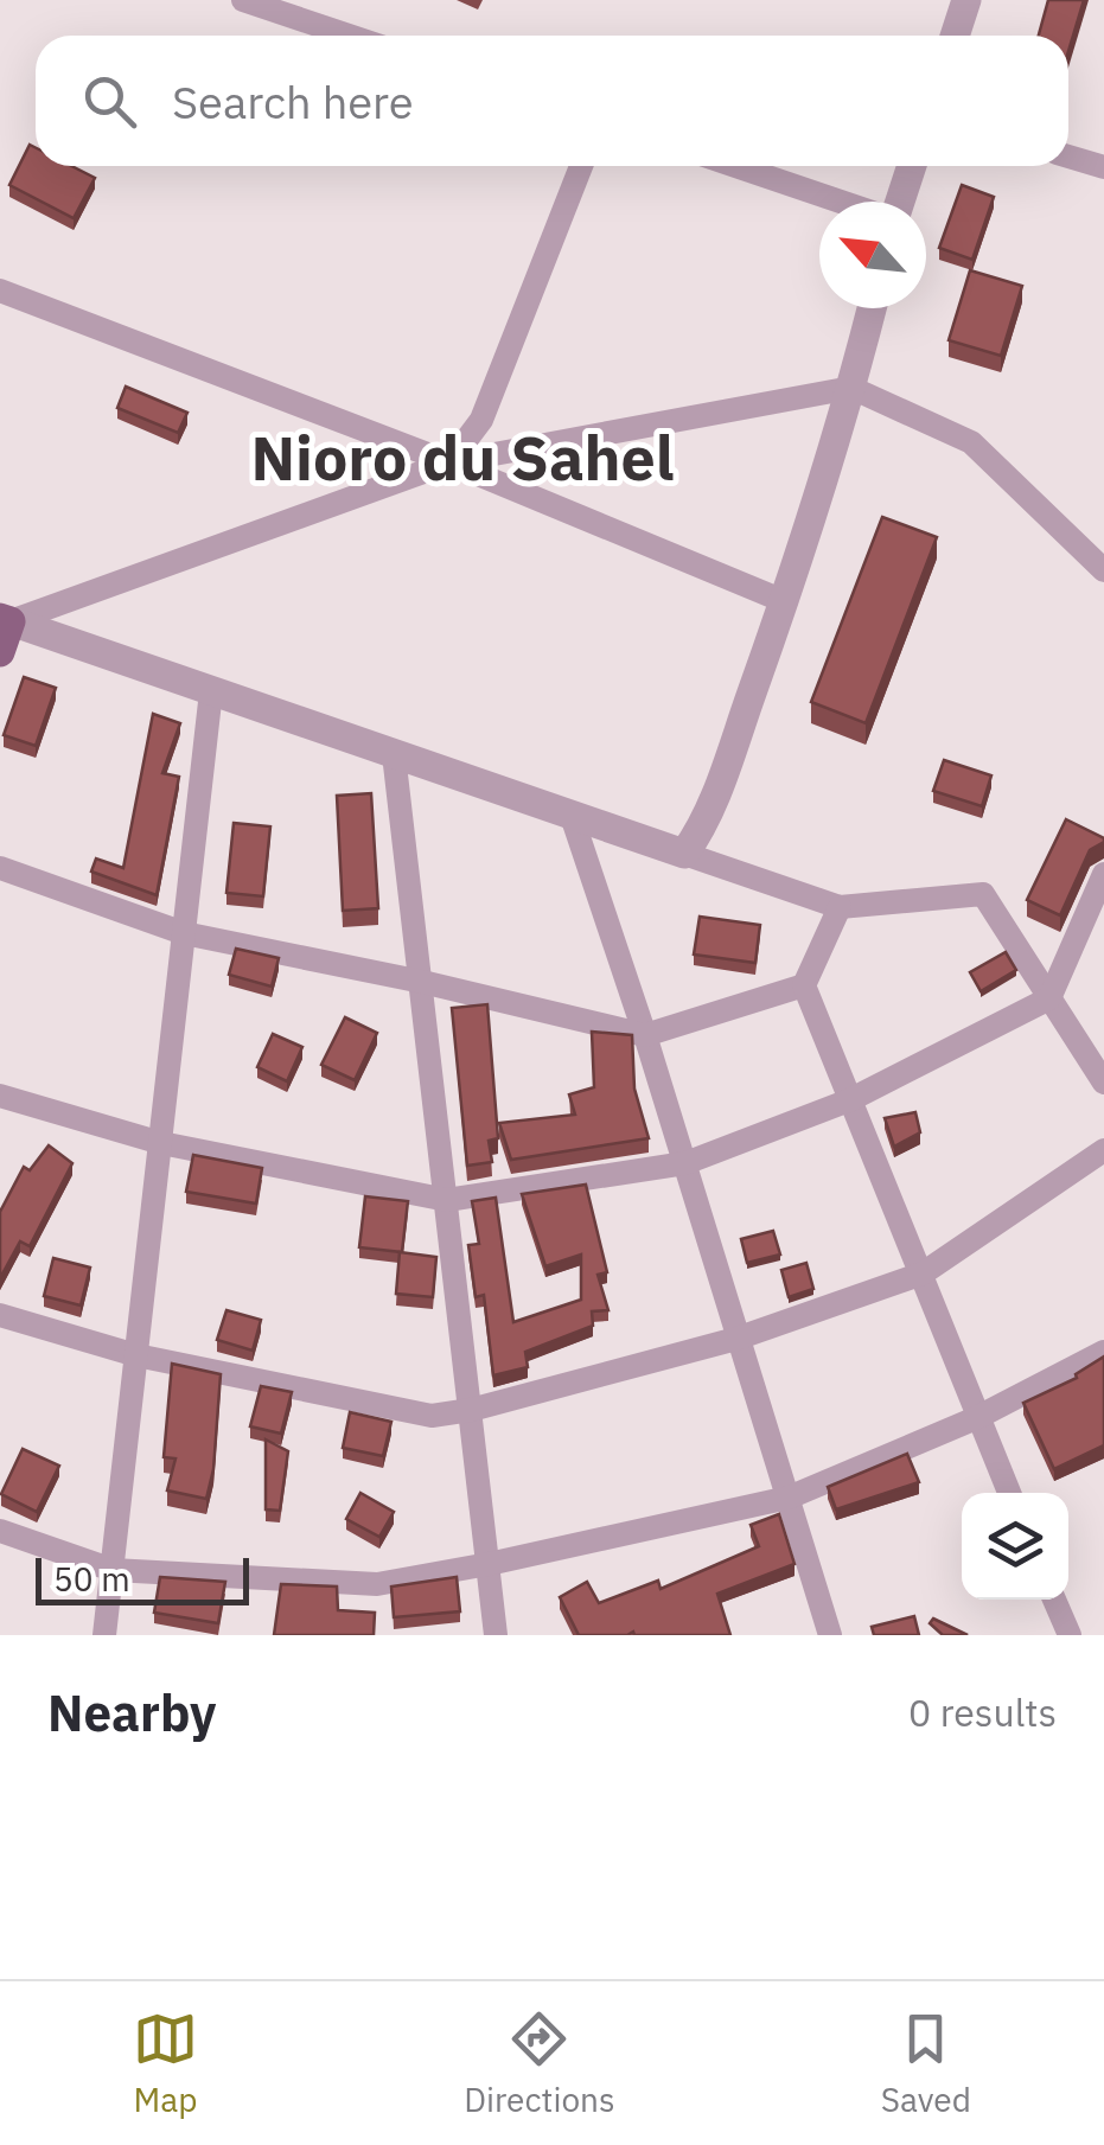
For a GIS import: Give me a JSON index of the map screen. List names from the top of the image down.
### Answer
{
  "districts": ["Nioro du Sahel"],
  "scale_bar": "50 m",
  "north": "top left",
  "page": {
    "search": "Search here",
    "scale": "50 m",
    "heading": ["Nearby", "0 results"],
    "nav": ["Map", "Directions", "Saved"]
  }
}
